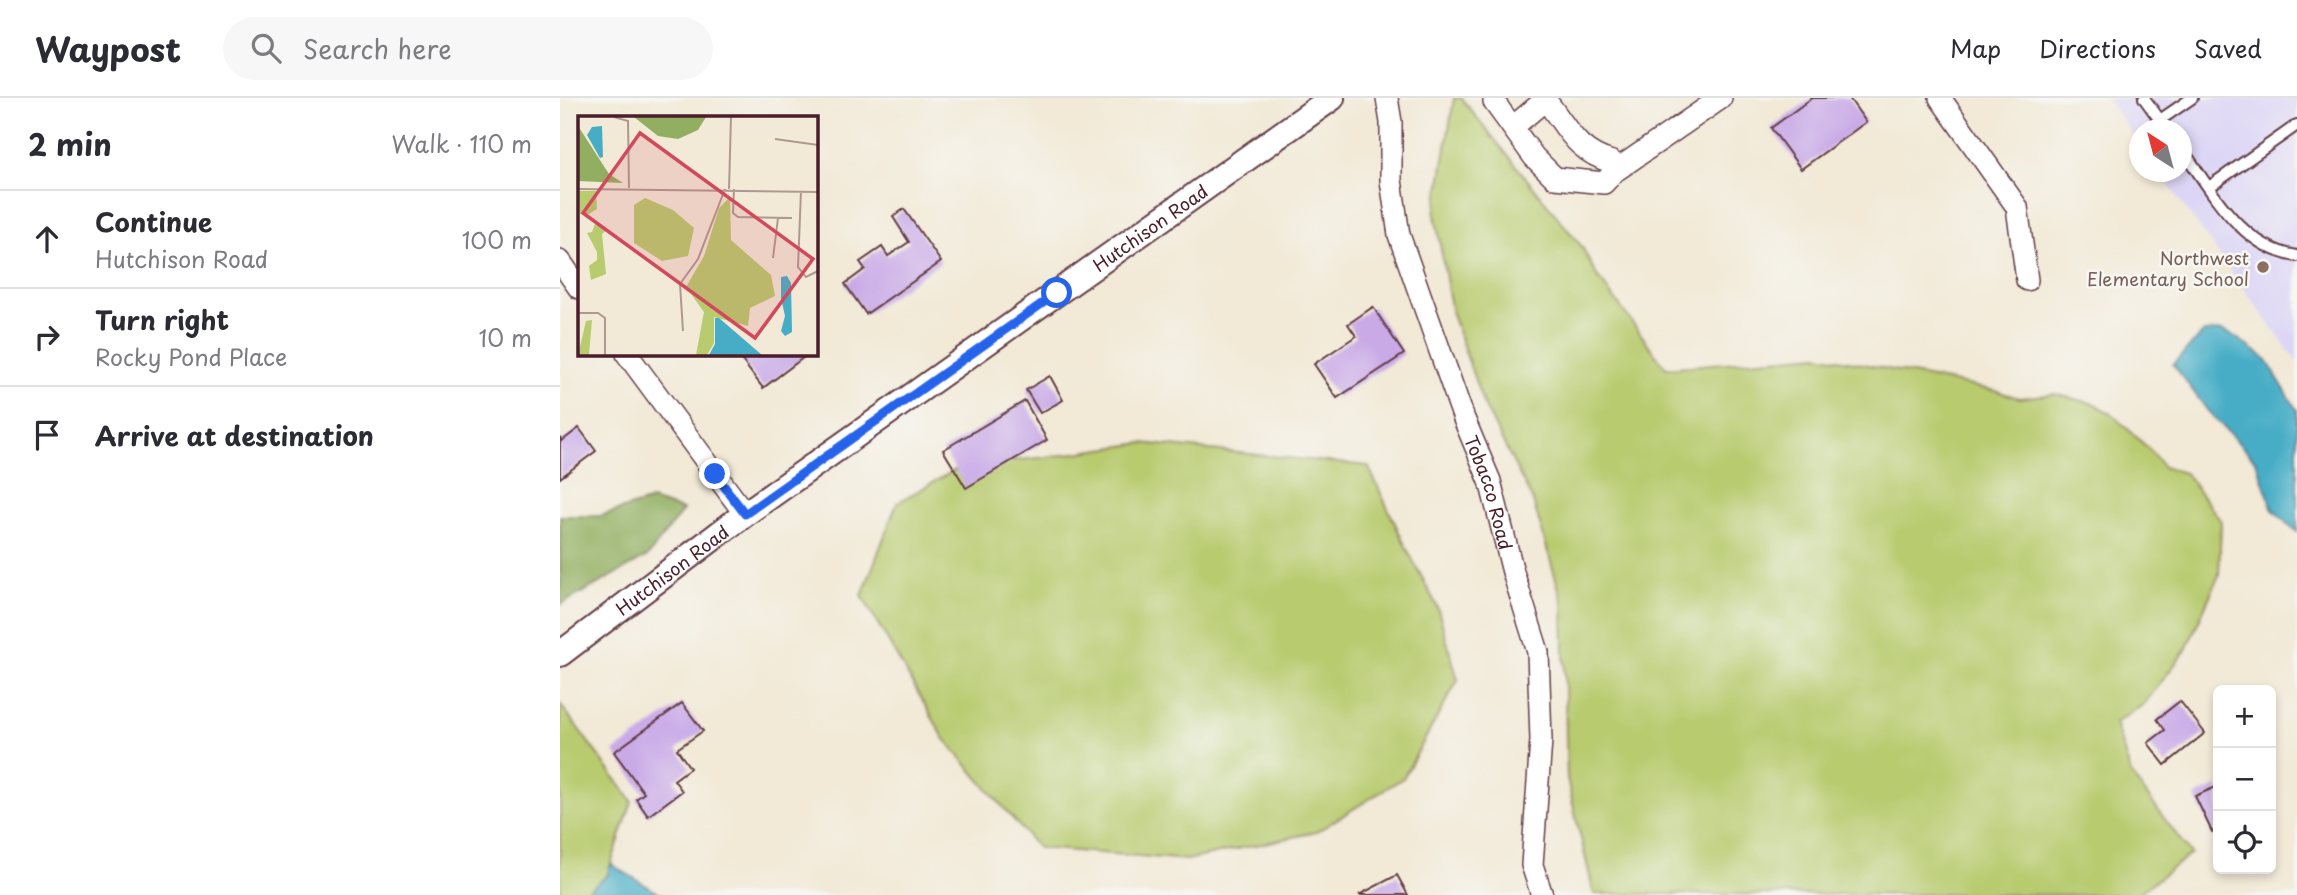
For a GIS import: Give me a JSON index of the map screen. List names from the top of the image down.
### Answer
{
  "streets": {
    "street": ["Hutchison Road", "Tobacco Road"]
  },
  "places": ["Northwest Elementary School"],
  "north": "top left",
  "page": {
    "header": "Waypost",
    "search": "Search here",
    "nav": ["Map", "Directions", "Saved"],
    "heading": ["2 min", "Walk · 110 m"],
    "list": [
      ["Continue", "Hutchison Road", "100 m"],
      ["Turn right", "Rocky Pond Place", "10 m"],
      "Arrive at destination"
    ],
    "map_buttons": ["+", "−"]
  }
}
